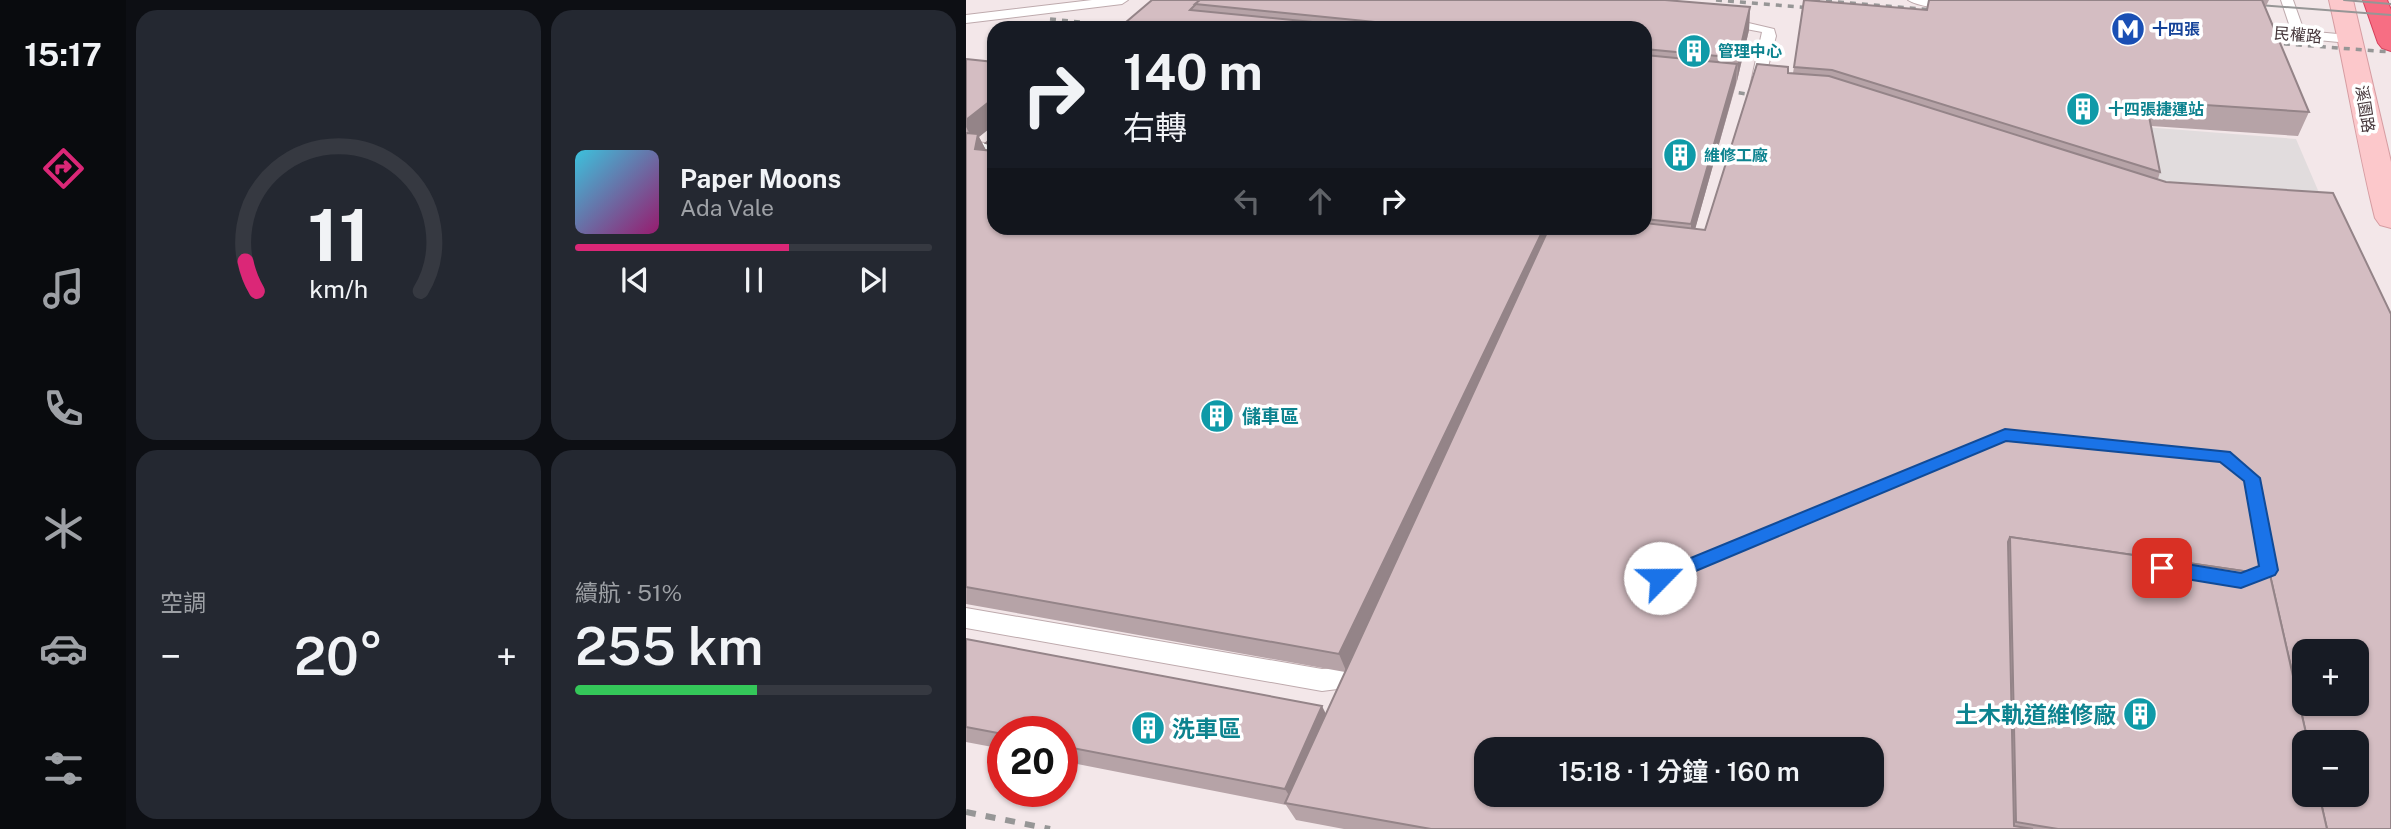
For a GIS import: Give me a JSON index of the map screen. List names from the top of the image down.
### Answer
{
  "streets": {
    "street": ["溪園路"],
    "lane": ["民權路"]
  },
  "crossings": [
    ["民權路", "溪園路"]
  ],
  "places": {
    "metro station": ["十四張"],
    "building": [
      "管理中心",
      "十四張捷運站",
      "維修工廠",
      "儲車區",
      "土木軌道維修廠",
      "洗車區"
    ]
  },
  "page": {
    "tabs": "15:17",
    "turn": ["140 m", "右轉"],
    "song": ["Paper Moons", "Ada Vale"],
    "tile": [
      "空調",
      ["續航 · 51%", "255 km"]
    ],
    "heat": ["−", "20°", "+"],
    "map_buttons": ["+", "−"],
    "limit": "20",
    "trip": "15:18 · 1 分鐘 · 160 m",
    "gauge": ["11", "km/h"]
  }
}
